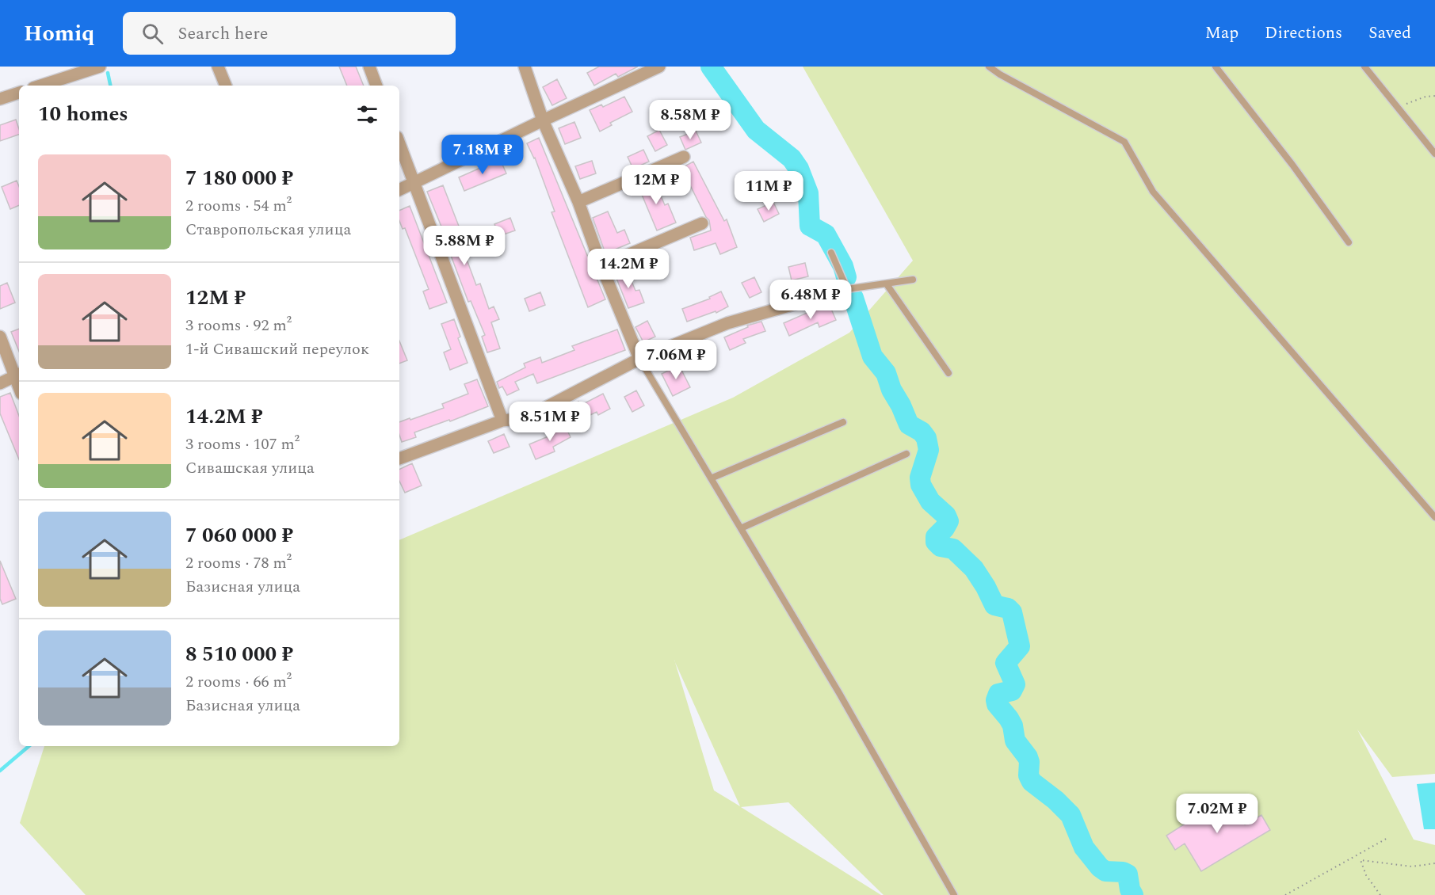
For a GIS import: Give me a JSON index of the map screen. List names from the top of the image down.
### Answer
{
  "page": {
    "header": "Homiq",
    "search": "Search here",
    "nav": ["Map", "Directions", "Saved"],
    "heading": "10 homes",
    "price": [
      "8.58M ₽",
      "7.18M ₽",
      "12M ₽",
      "11M ₽",
      "5.88M ₽",
      "14.2M ₽",
      "6.48M ₽",
      "7.06M ₽",
      "8.51M ₽",
      "7.02M ₽"
    ],
    "list": [
      {
        "name": "7 180 000 ₽",
        "note": "2 rooms · 54 m² · Ставропольская улица"
      },
      {
        "name": "12M ₽",
        "note": "3 rooms · 92 m² · 1-й Сивашский переулок"
      },
      {
        "name": "14.2M ₽",
        "note": "3 rooms · 107 m² · Сивашская улица"
      },
      {
        "name": "7 060 000 ₽",
        "note": "2 rooms · 78 m² · Базисная улица"
      },
      {
        "name": "8 510 000 ₽",
        "note": "2 rooms · 66 m² · Базисная улица"
      }
    ]
  }
}
